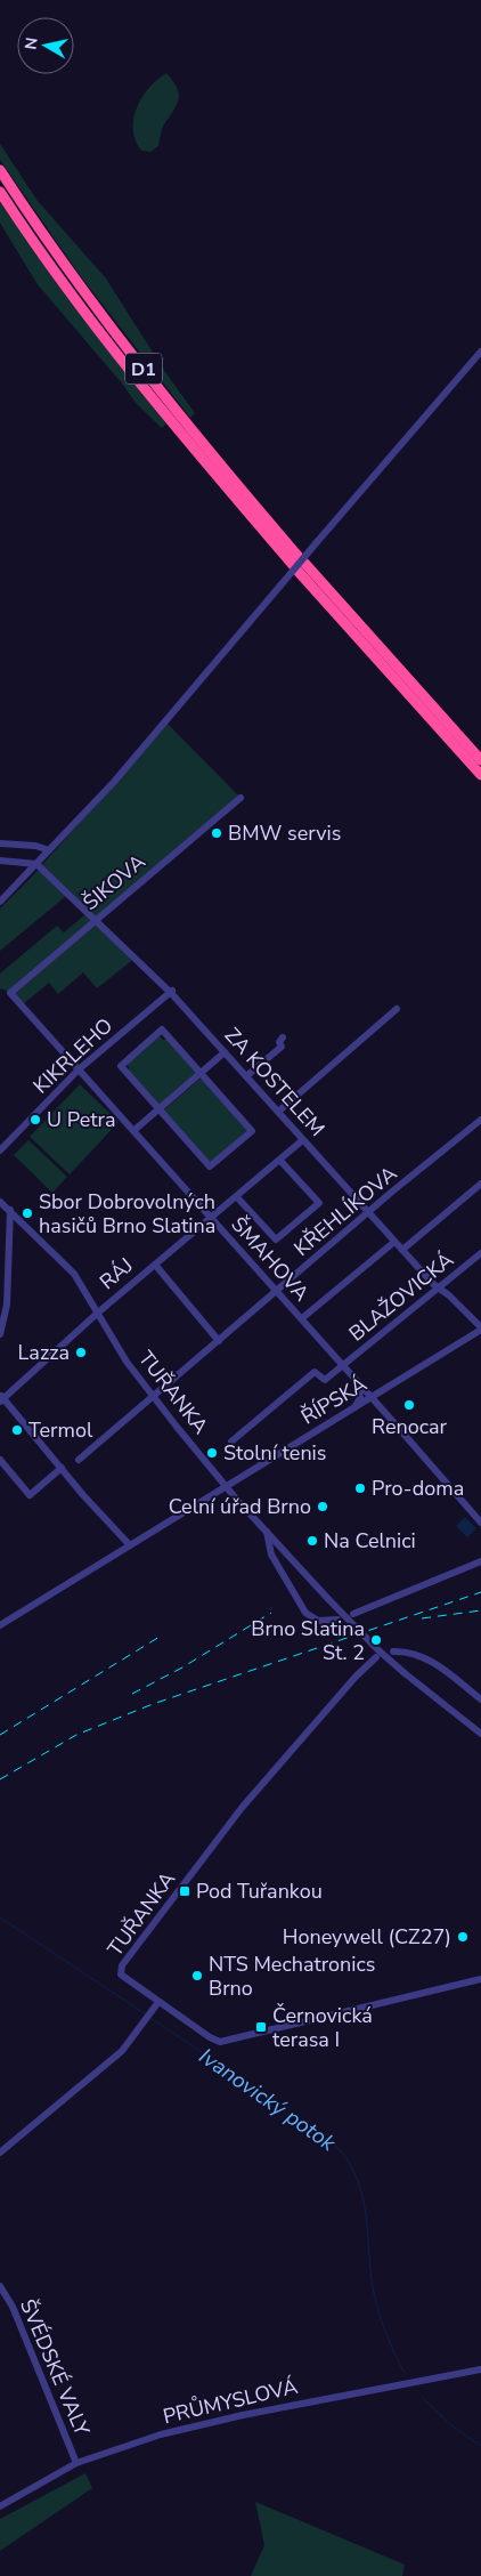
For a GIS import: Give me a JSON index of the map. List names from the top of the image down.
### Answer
{
  "streets": {
    "highway": ["D1"],
    "street": [
      "ŠIKOVA",
      "KIKRLEHO",
      "ZA KOSTELEM",
      "KŘEHLÍKOVA",
      "ŠMAHOVA",
      "RÁJ",
      "BLAŽOVICKÁ",
      "TUŘANKA",
      "ŘÍPSKÁ",
      "ŠVÉDSKÉ VALY",
      "PRŮMYSLOVÁ"
    ]
  },
  "crossings": [
    ["ŠIKOVA", "ZA KOSTELEM"],
    ["ŠIKOVA", "ŠMAHOVA"],
    ["KIKRLEHO", "ZA KOSTELEM"],
    ["KIKRLEHO", "ŠMAHOVA"],
    ["ZA KOSTELEM", "KŘEHLÍKOVA"],
    ["ZA KOSTELEM", "BLAŽOVICKÁ"],
    ["ZA KOSTELEM", "ŘÍPSKÁ"],
    ["KŘEHLÍKOVA", "ŠMAHOVA"],
    ["KŘEHLÍKOVA", "TUŘANKA"],
    ["ŠMAHOVA", "RÁJ"],
    ["ŠMAHOVA", "BLAŽOVICKÁ"],
    ["ŠMAHOVA", "ŘÍPSKÁ"],
    ["RÁJ", "TUŘANKA"],
    ["TUŘANKA", "ŘÍPSKÁ"],
    ["ŠVÉDSKÉ VALY", "PRŮMYSLOVÁ"]
  ],
  "water": ["Ivanovický potok"],
  "places": {
    "other": [
      "BMW servis",
      "U Petra",
      "Sbor Dobrovolných hasičů Brno Slatina",
      "Lazza",
      "Renocar",
      "Termol",
      "Stolní tenis",
      "Pro-doma",
      "Celní úřad Brno",
      "Na Celnici",
      "Brno Slatina St. 2",
      "Honeywell (CZ27)",
      "NTS Mechatronics Brno"
    ],
    "transit": ["Pod Tuřankou", "Černovická terasa I"]
  },
  "north": "left"
}
